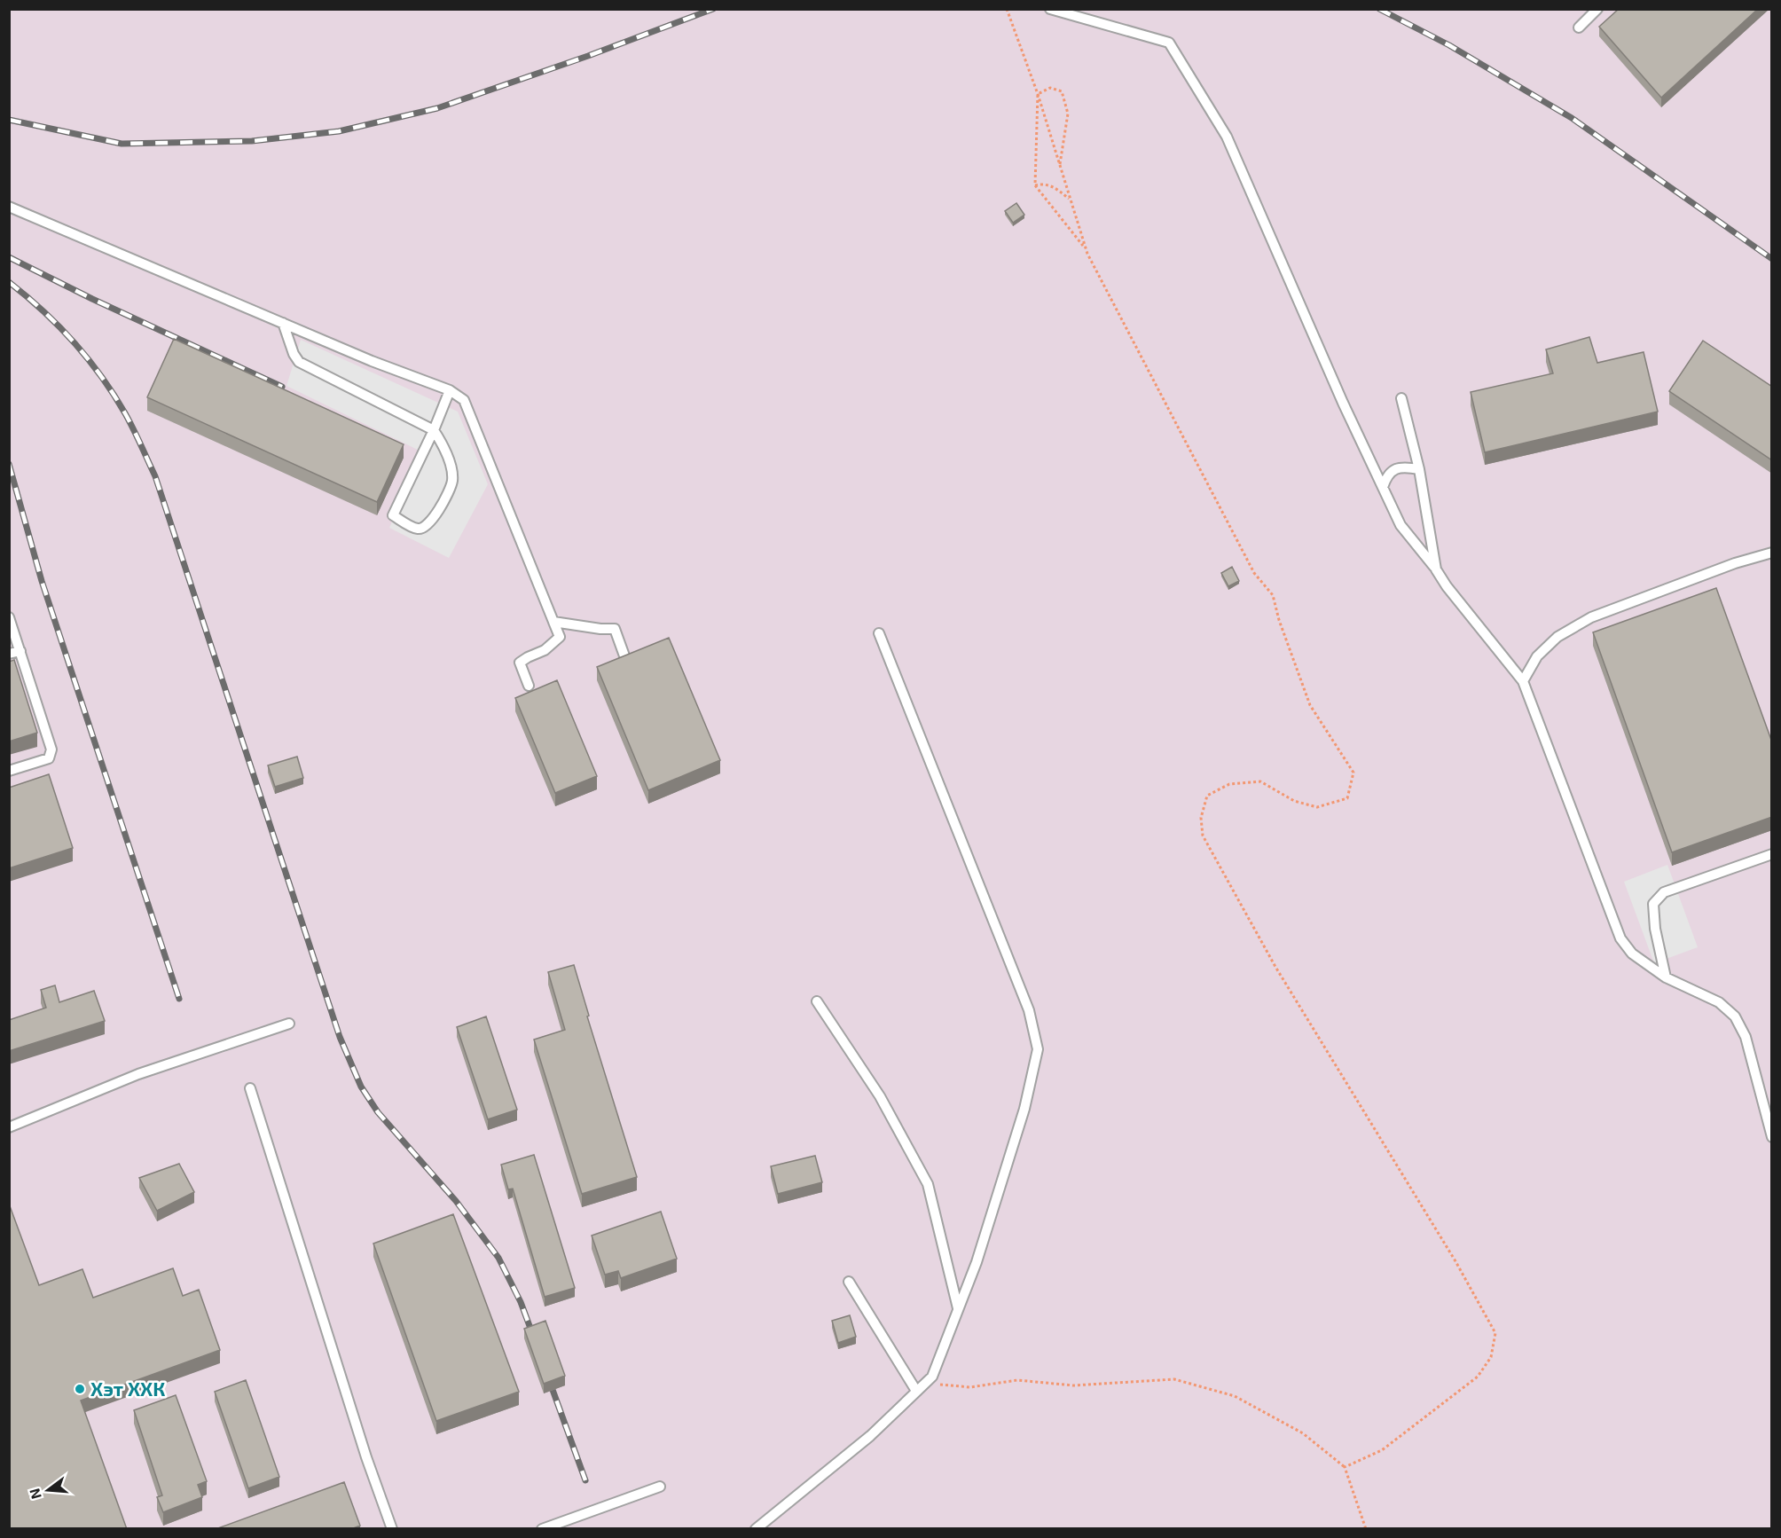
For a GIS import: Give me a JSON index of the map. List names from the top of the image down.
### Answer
{
  "places": ["Хэт ХХК"],
  "north": "left"
}
